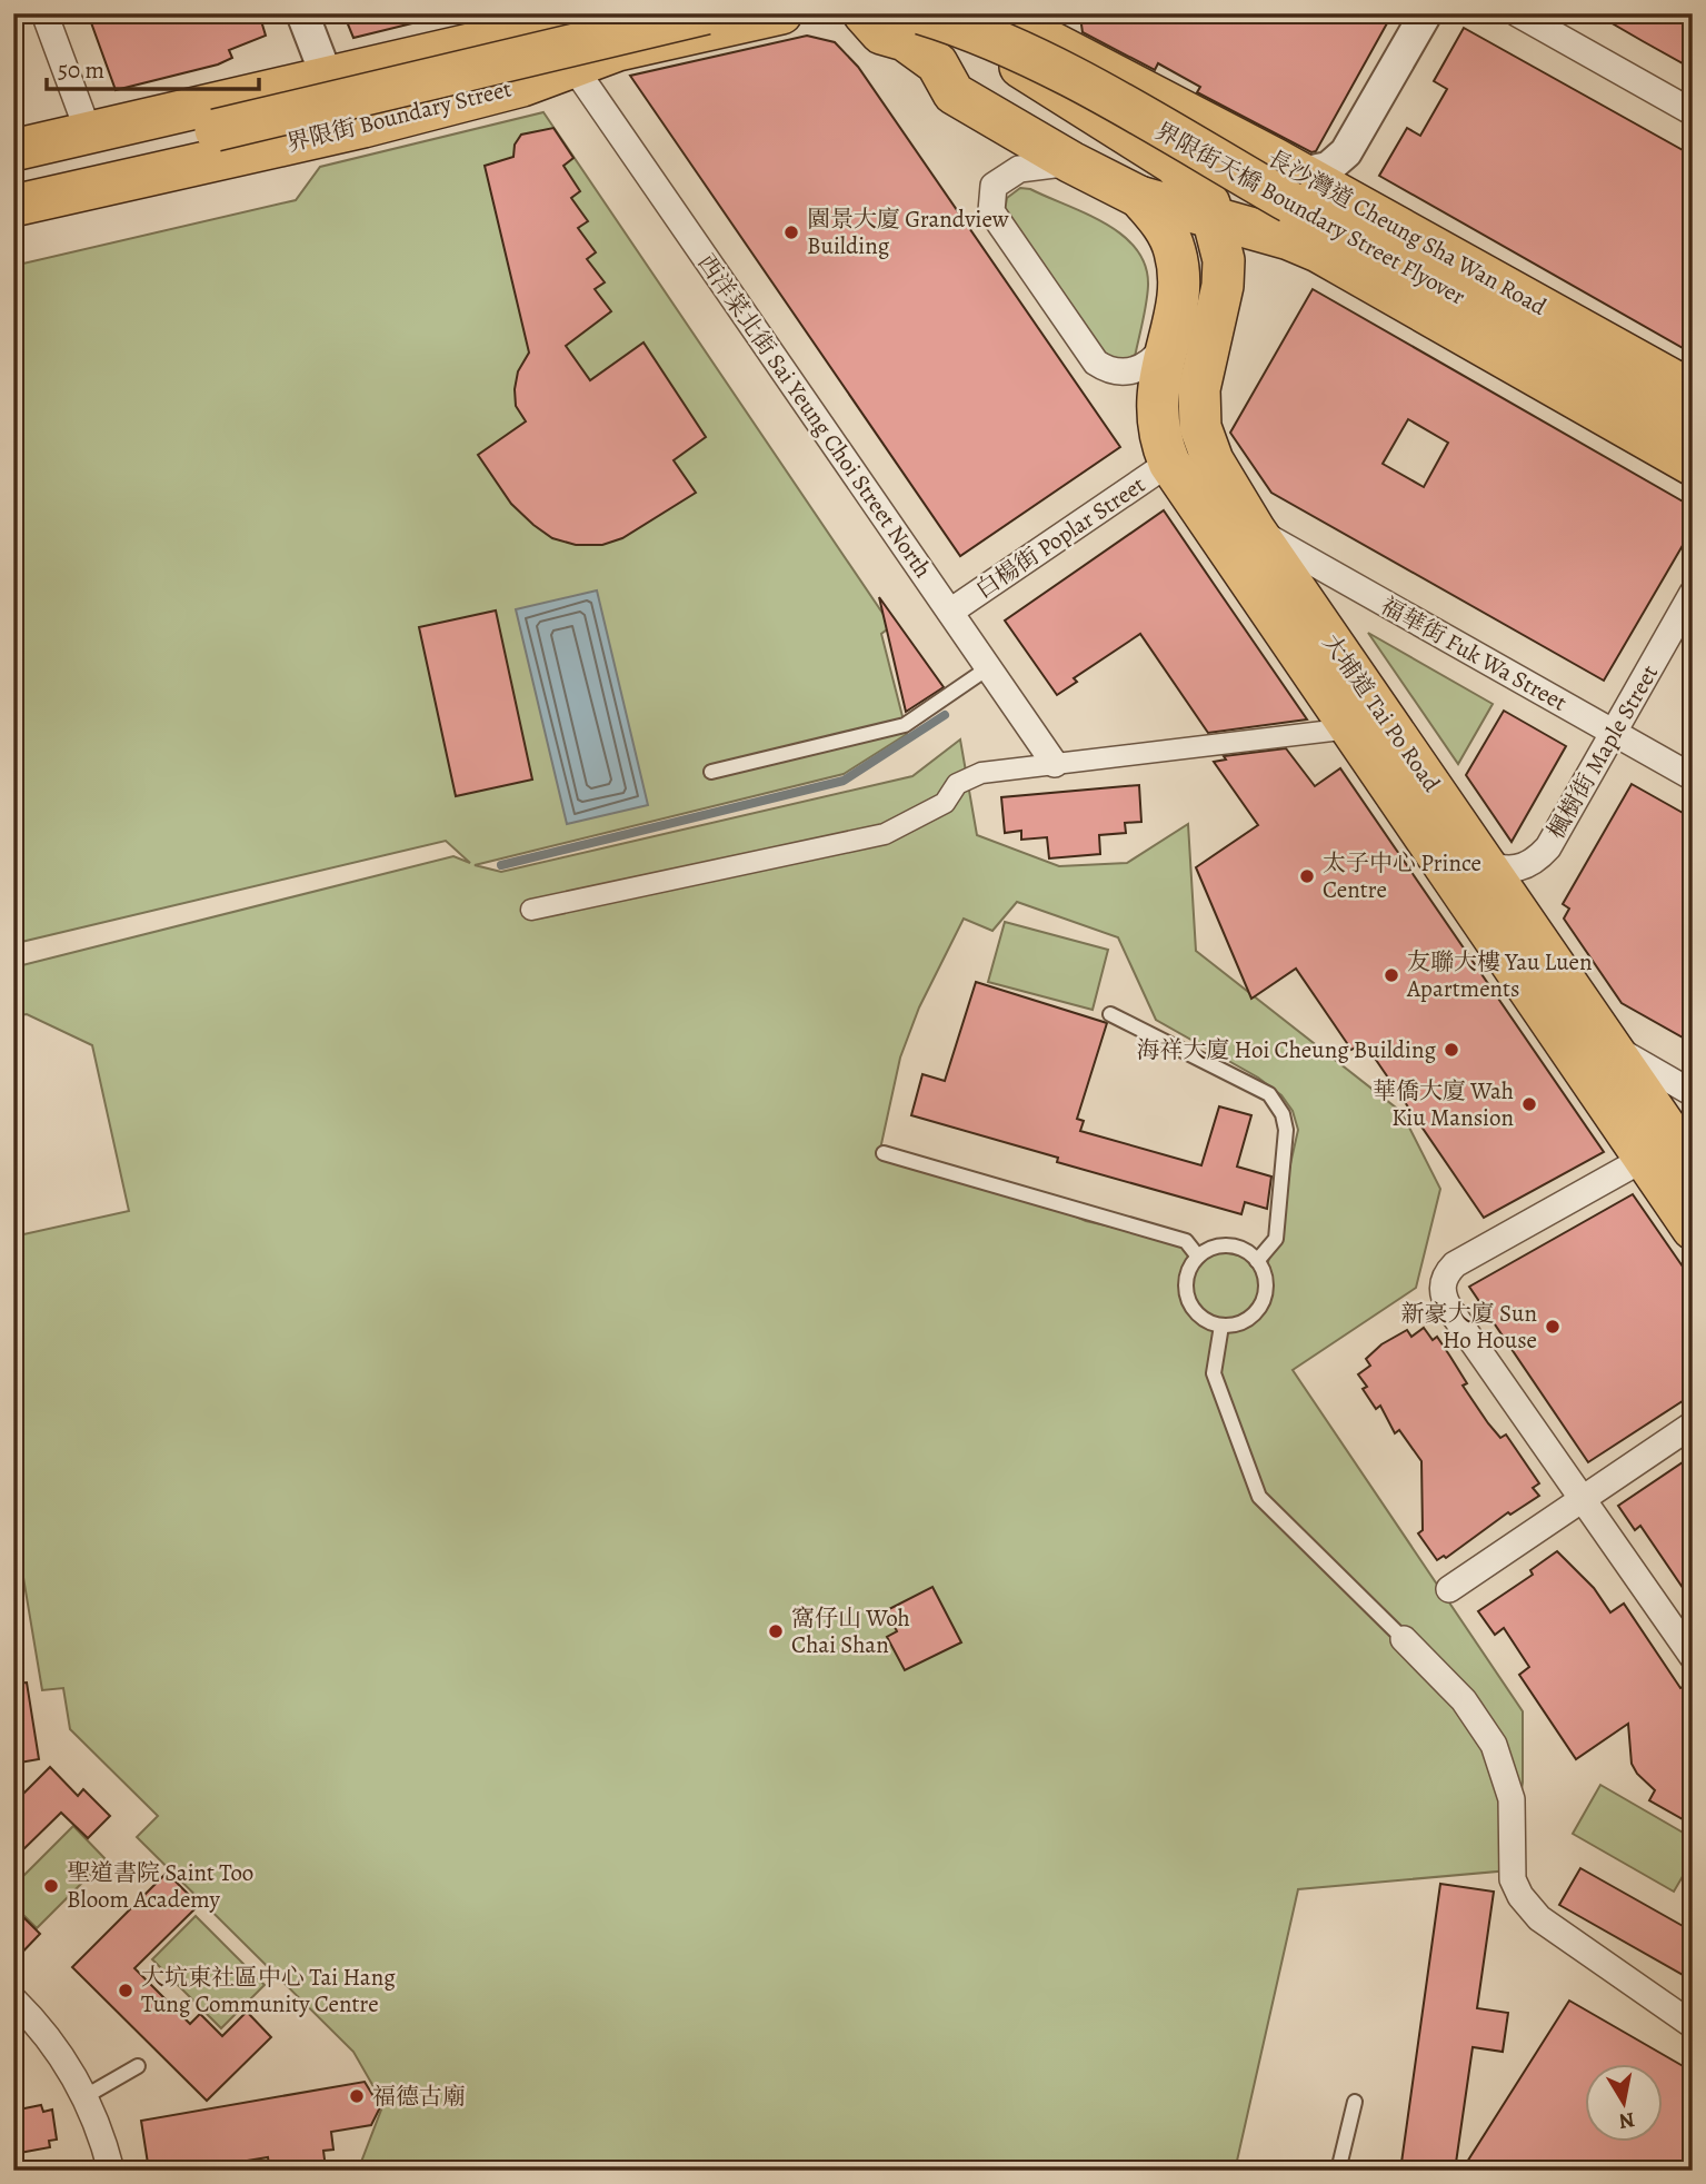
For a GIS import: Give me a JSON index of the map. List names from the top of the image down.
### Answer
{
  "streets": {
    "main road": [
      "界限街 Boundary Street",
      "界限街天橋 Boundary Street Flyover",
      "長沙灣道 Cheung Sha Wan Road",
      "大埔道 Tai Po Road"
    ],
    "street": [
      "西洋菜北街 Sai Yeung Choi Street North",
      "白楊街 Poplar Street",
      "福華街 Fuk Wa Street",
      "楓樹街 Maple Street"
    ]
  },
  "crossings": [
    ["界限街 Boundary Street", "西洋菜北街 Sai Yeung Choi Street North"],
    ["西洋菜北街 Sai Yeung Choi Street North", "白楊街 Poplar Street"],
    ["白楊街 Poplar Street", "大埔道 Tai Po Road"],
    ["福華街 Fuk Wa Street", "大埔道 Tai Po Road"],
    ["福華街 Fuk Wa Street", "楓樹街 Maple Street"],
    ["大埔道 Tai Po Road", "楓樹街 Maple Street"]
  ],
  "places": [
    "園景大廈 Grandview Building",
    "太子中心 Prince Centre",
    "友聯大樓 Yau Luen Apartments",
    "海祥大廈 Hoi Cheung Building",
    "華僑大廈 Wah Kiu Mansion",
    "新豪大廈 Sun Ho House",
    "窩仔山 Woh Chai Shan",
    "聖道書院 Saint Too Bloom Academy",
    "大坑東社區中心 Tai Hang Tung Community Centre",
    "福德古廟"
  ],
  "scale_bar": "50 m",
  "north": "bottom"
}
